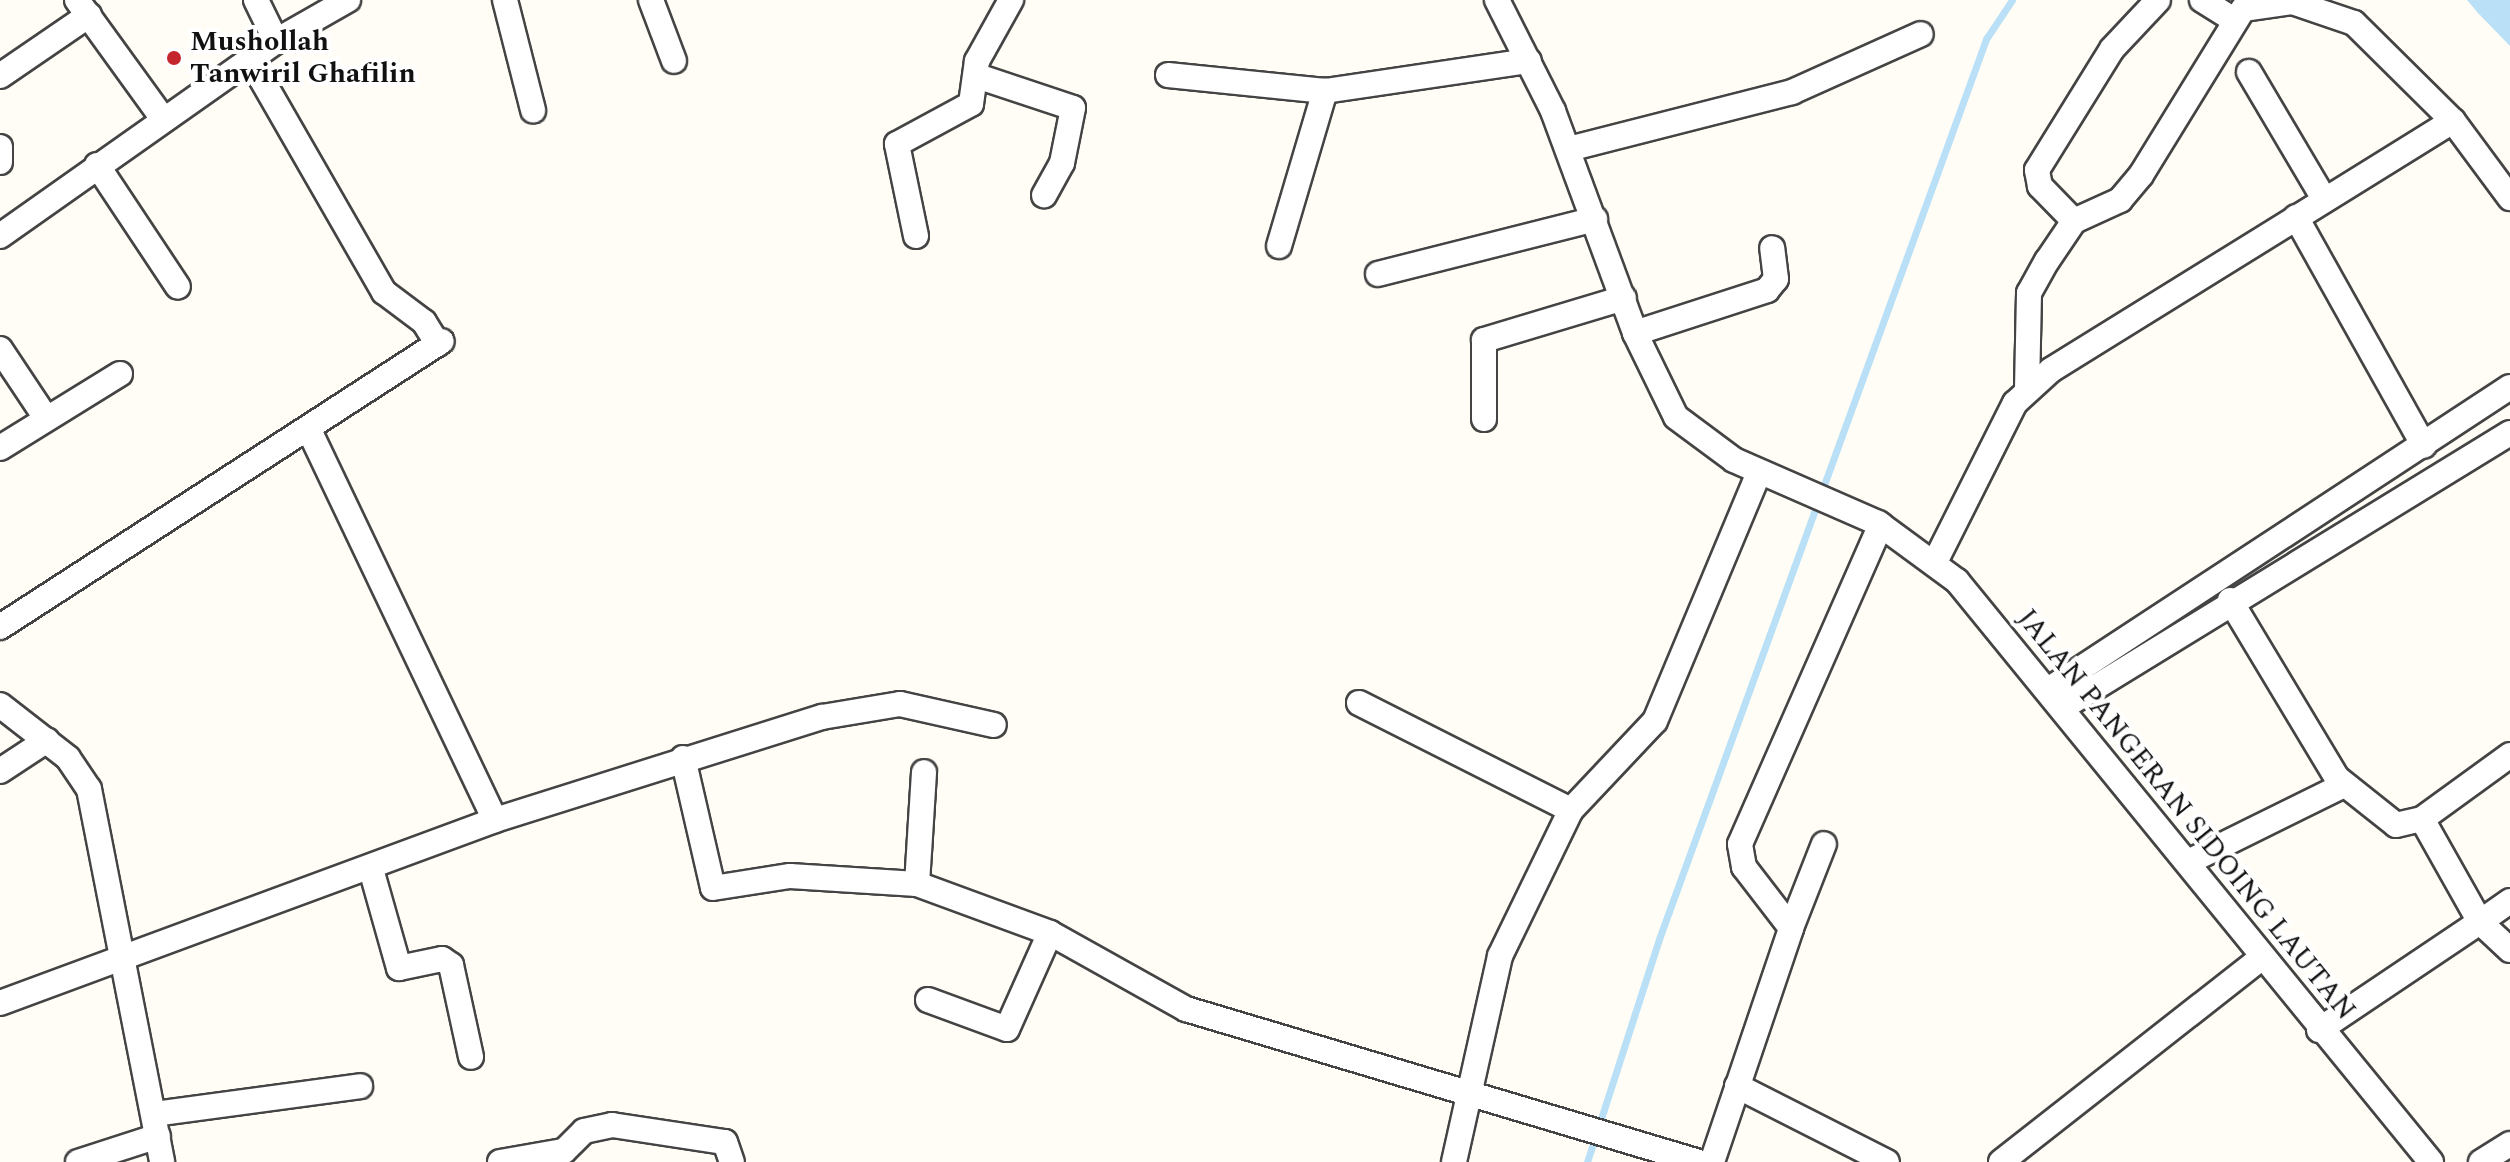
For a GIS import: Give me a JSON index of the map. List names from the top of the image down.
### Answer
{
  "streets": {
    "street": ["JALAN PANGERAN SIDOING LAUTAN"]
  },
  "places": ["Mushollah Tanwiril Ghafilin"]
}
